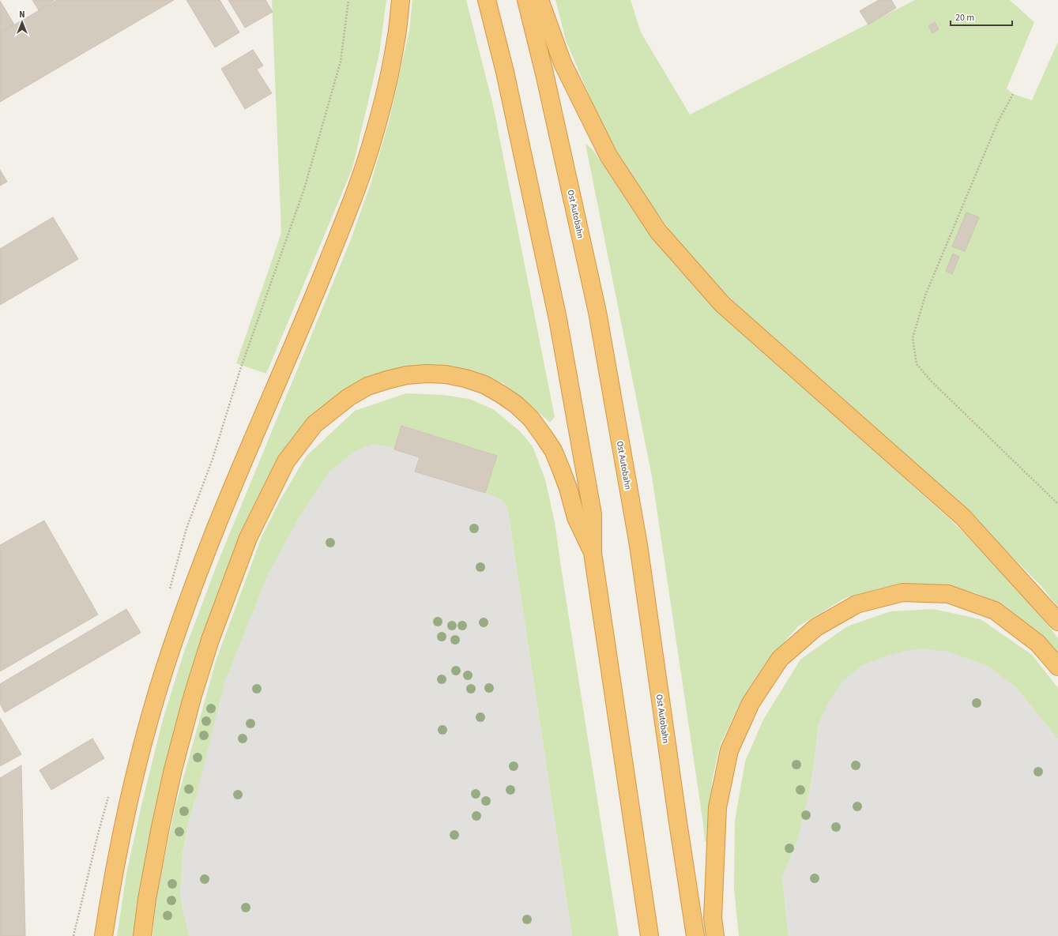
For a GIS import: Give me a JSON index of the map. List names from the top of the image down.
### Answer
{
  "streets": {
    "highway": ["Ost Autobahn"]
  },
  "scale_bar": "20 m",
  "north": "top"
}
